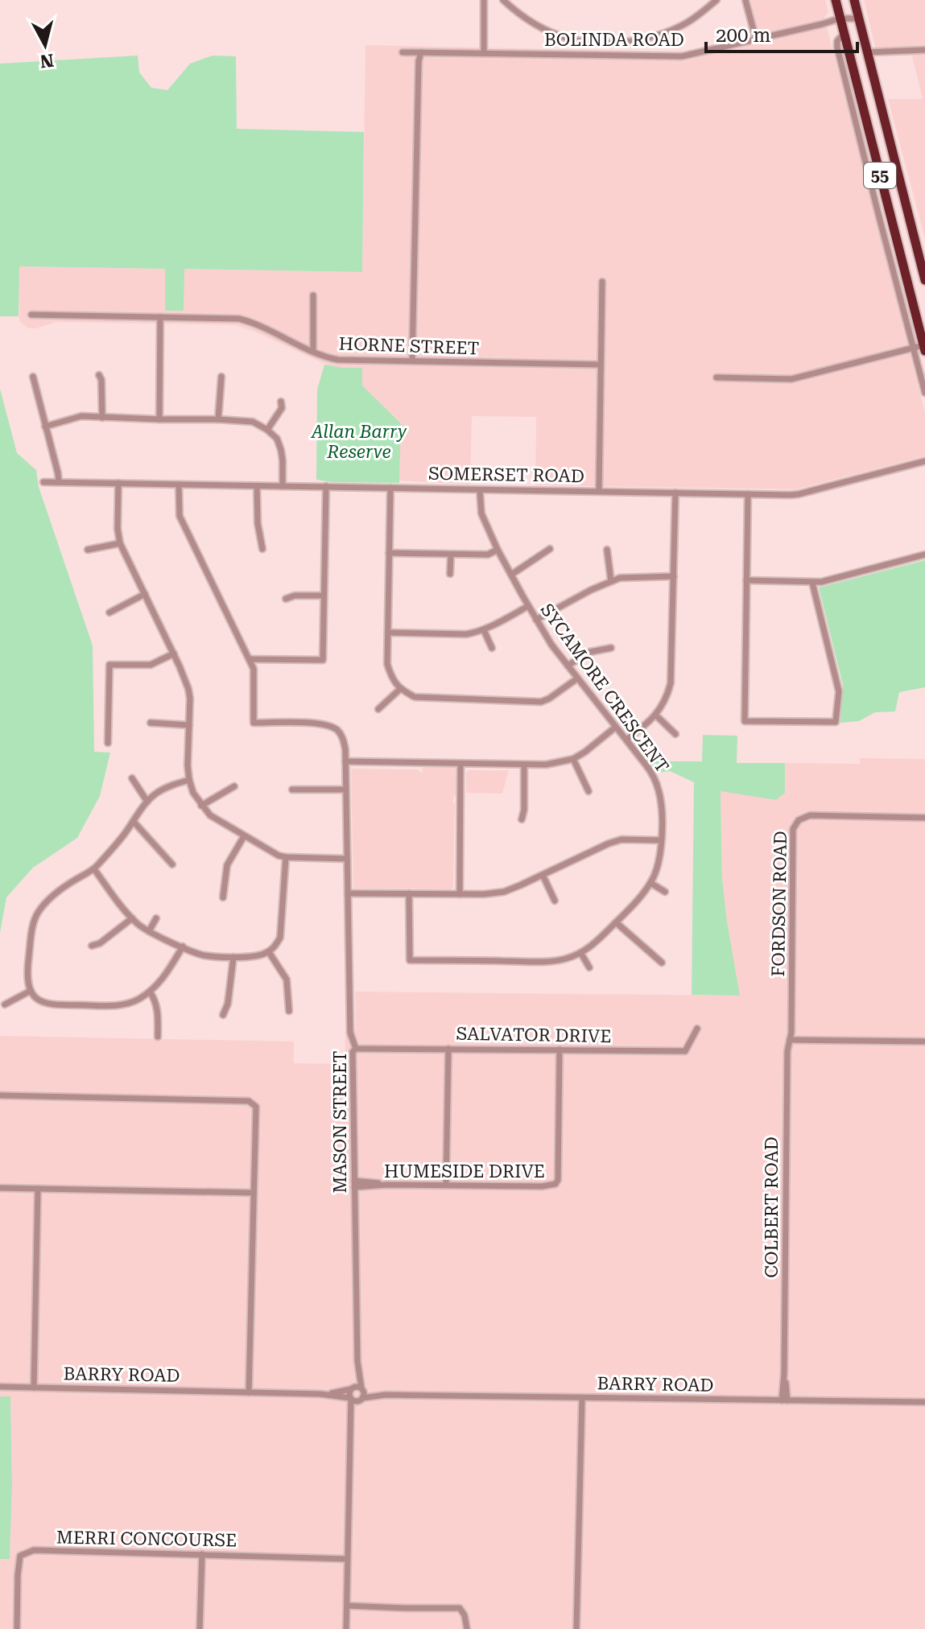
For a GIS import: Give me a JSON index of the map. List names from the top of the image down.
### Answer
{
  "streets": {
    "highway": ["55"],
    "street": [
      "BOLINDA ROAD",
      "HORNE STREET",
      "SOMERSET ROAD",
      "SYCAMORE CRESCENT",
      "FORDSON ROAD",
      "SALVATOR DRIVE",
      "MASON STREET",
      "HUMESIDE DRIVE",
      "COLBERT ROAD",
      "BARRY ROAD",
      "MERRI CONCOURSE"
    ]
  },
  "crossings": [
    ["BOLINDA ROAD", "55"],
    ["SOMERSET ROAD", "SYCAMORE CRESCENT"],
    ["FORDSON ROAD", "COLBERT ROAD"],
    ["SALVATOR DRIVE", "MASON STREET"],
    ["SALVATOR DRIVE", "HUMESIDE DRIVE"],
    ["MASON STREET", "HUMESIDE DRIVE"],
    ["MASON STREET", "BARRY ROAD"],
    ["COLBERT ROAD", "BARRY ROAD"]
  ],
  "parks": ["Allan Barry Reserve"],
  "scale_bar": "200 m",
  "north": "bottom"
}
